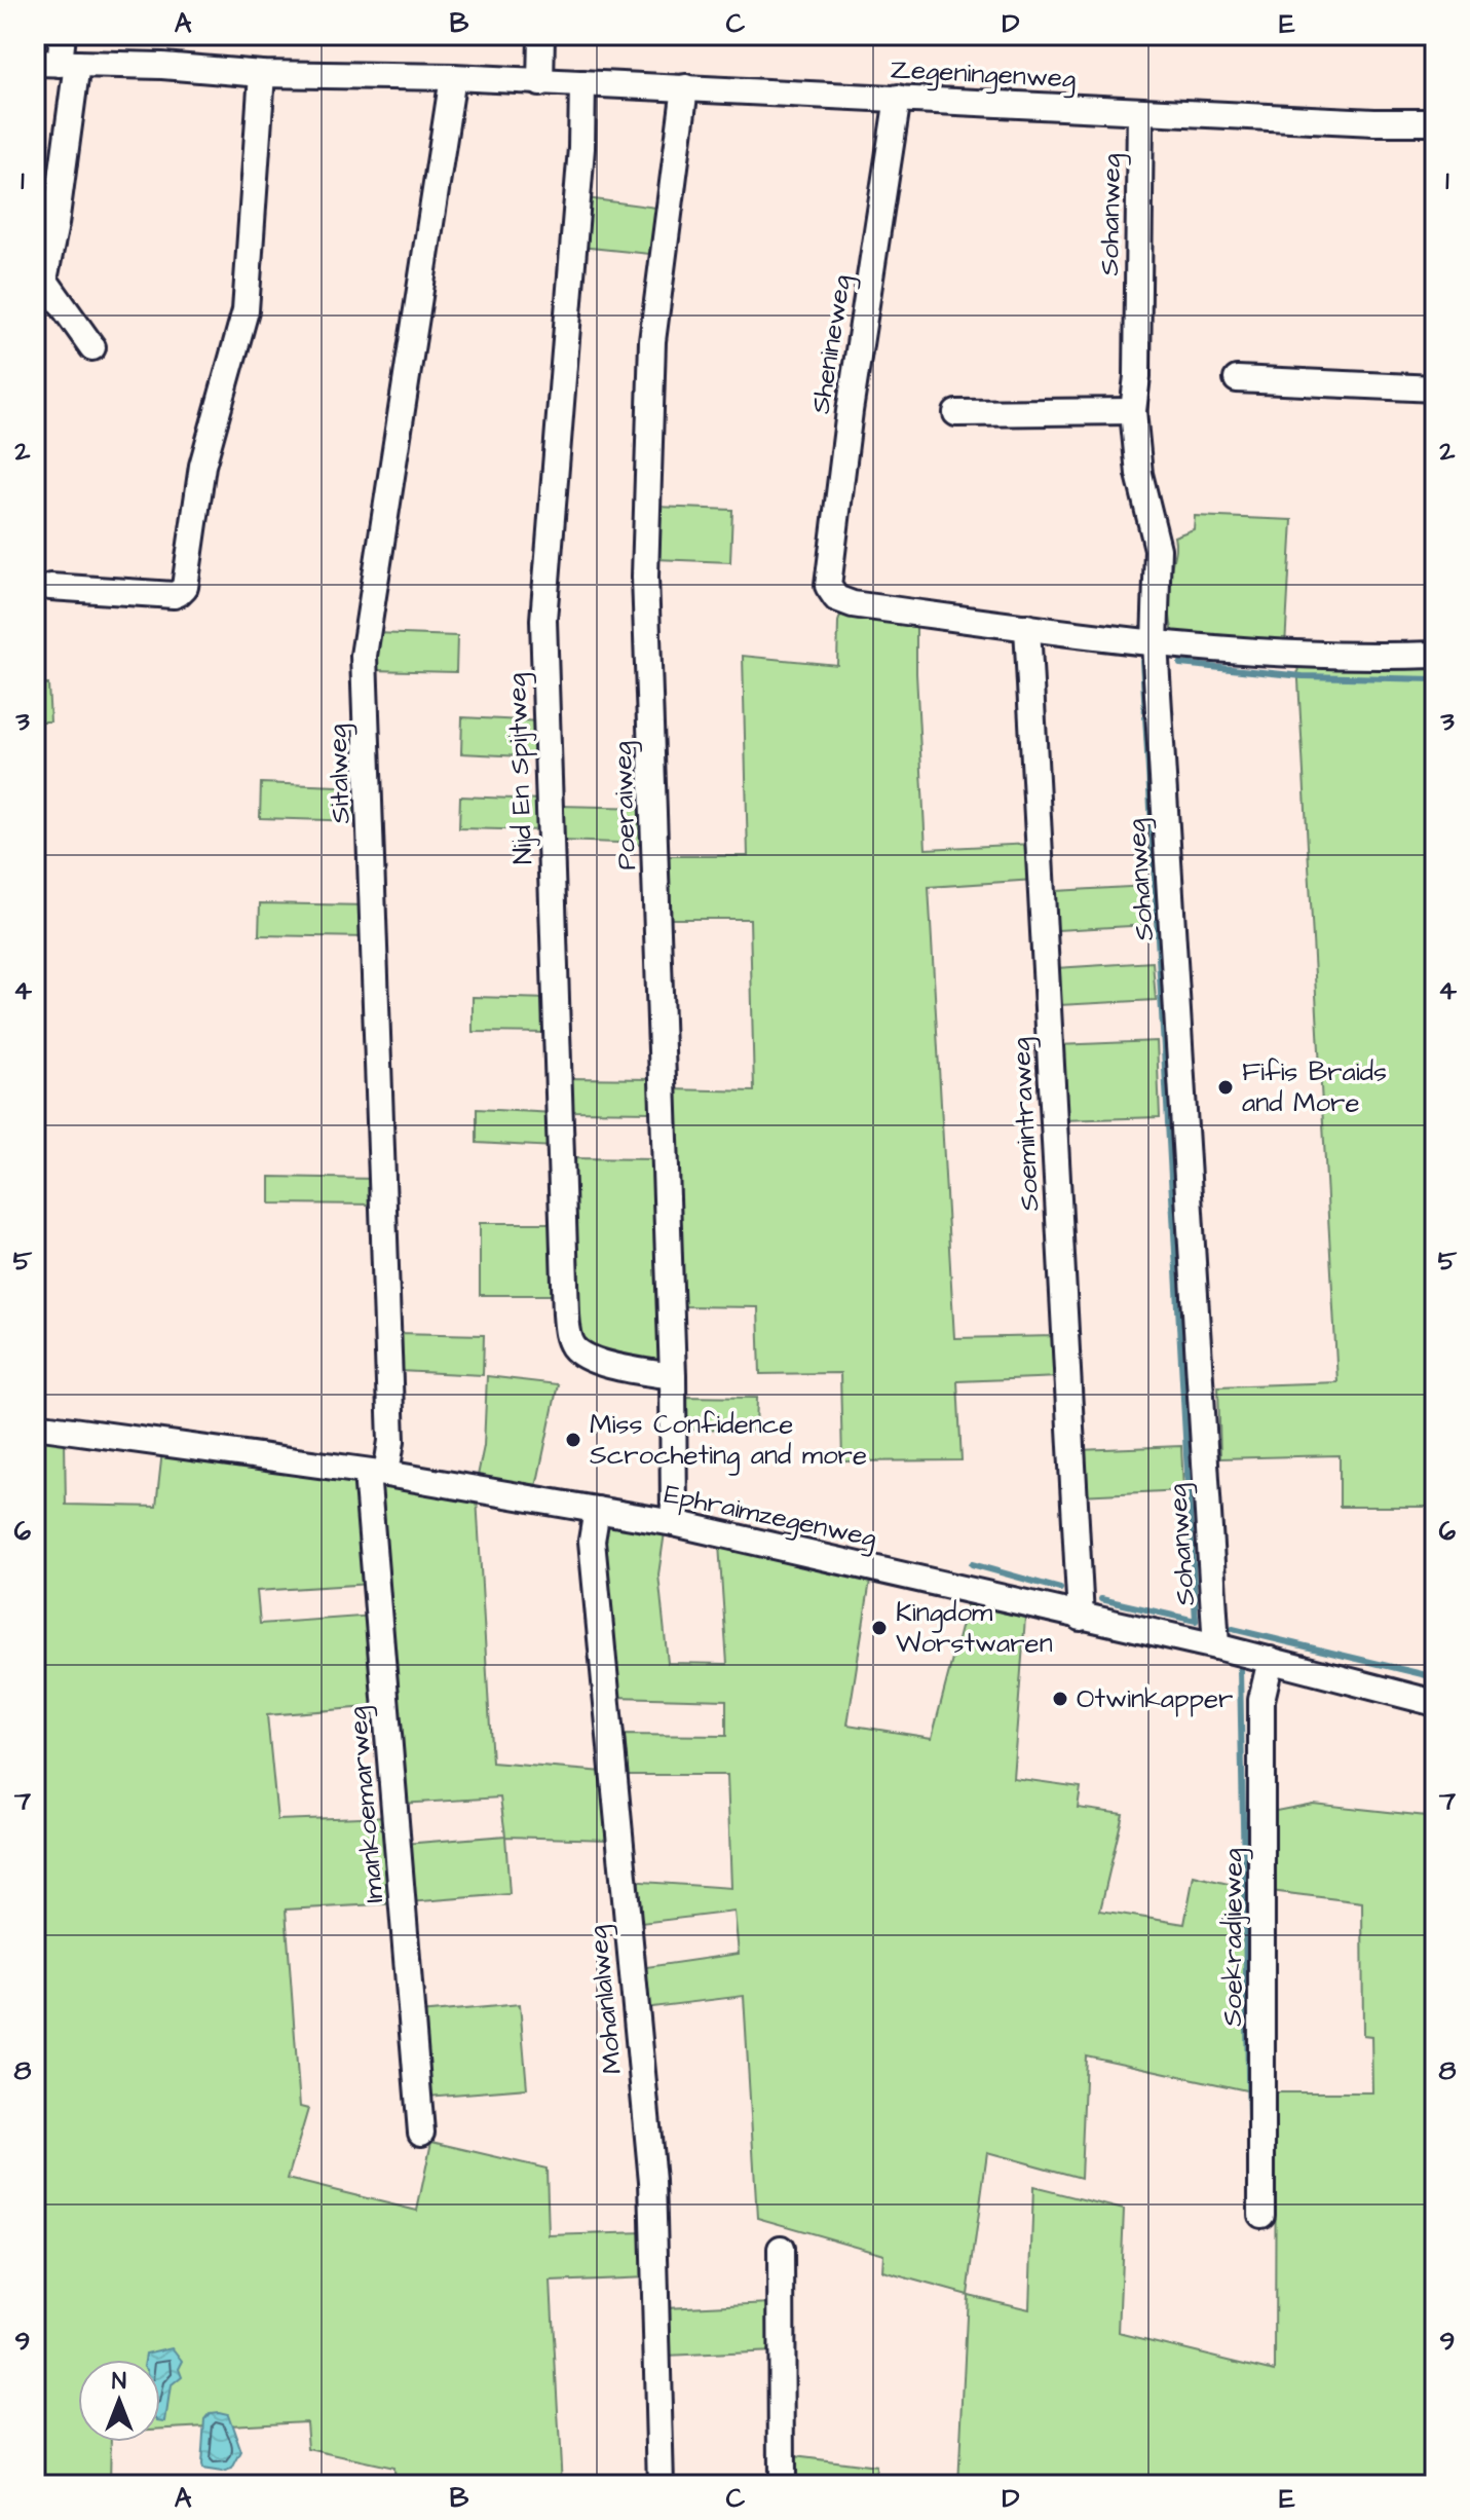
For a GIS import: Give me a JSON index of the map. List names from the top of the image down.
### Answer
{
  "streets": {
    "street": [
      "Zegeningenweg",
      "Sohanweg",
      "Shenineweg",
      "Nijd En Spijtweg",
      "Sitalweg",
      "Poeraiweg",
      "Soemintraweg",
      "Ephraimzegenweg",
      "Imankoemarweg",
      "Soekradjieweg",
      "Mohanlalweg"
    ]
  },
  "crossings": [
    ["Zegeningenweg", "Sohanweg"],
    ["Zegeningenweg", "Shenineweg"],
    ["Zegeningenweg", "Nijd En Spijtweg"],
    ["Zegeningenweg", "Sitalweg"],
    ["Zegeningenweg", "Poeraiweg"],
    ["Sohanweg", "Ephraimzegenweg"],
    ["Shenineweg", "Soemintraweg"],
    ["Nijd En Spijtweg", "Poeraiweg"],
    ["Sitalweg", "Ephraimzegenweg"],
    ["Sitalweg", "Imankoemarweg"],
    ["Poeraiweg", "Ephraimzegenweg"],
    ["Soemintraweg", "Ephraimzegenweg"],
    ["Ephraimzegenweg", "Imankoemarweg"],
    ["Ephraimzegenweg", "Soekradjieweg"],
    ["Ephraimzegenweg", "Mohanlalweg"]
  ],
  "places": [
    "Fifis Braids and More",
    "Miss Confidence Scrocheting and more",
    "Kingdom Worstwaren",
    "Otwinkapper"
  ],
  "north": "top",
  "grid": {
    "columns": [
      "A",
      "B",
      "C",
      "D",
      "E"
    ],
    "rows": [
      "1",
      "2",
      "3",
      "4",
      "5",
      "6",
      "7",
      "8",
      "9"
    ]
  }
}
